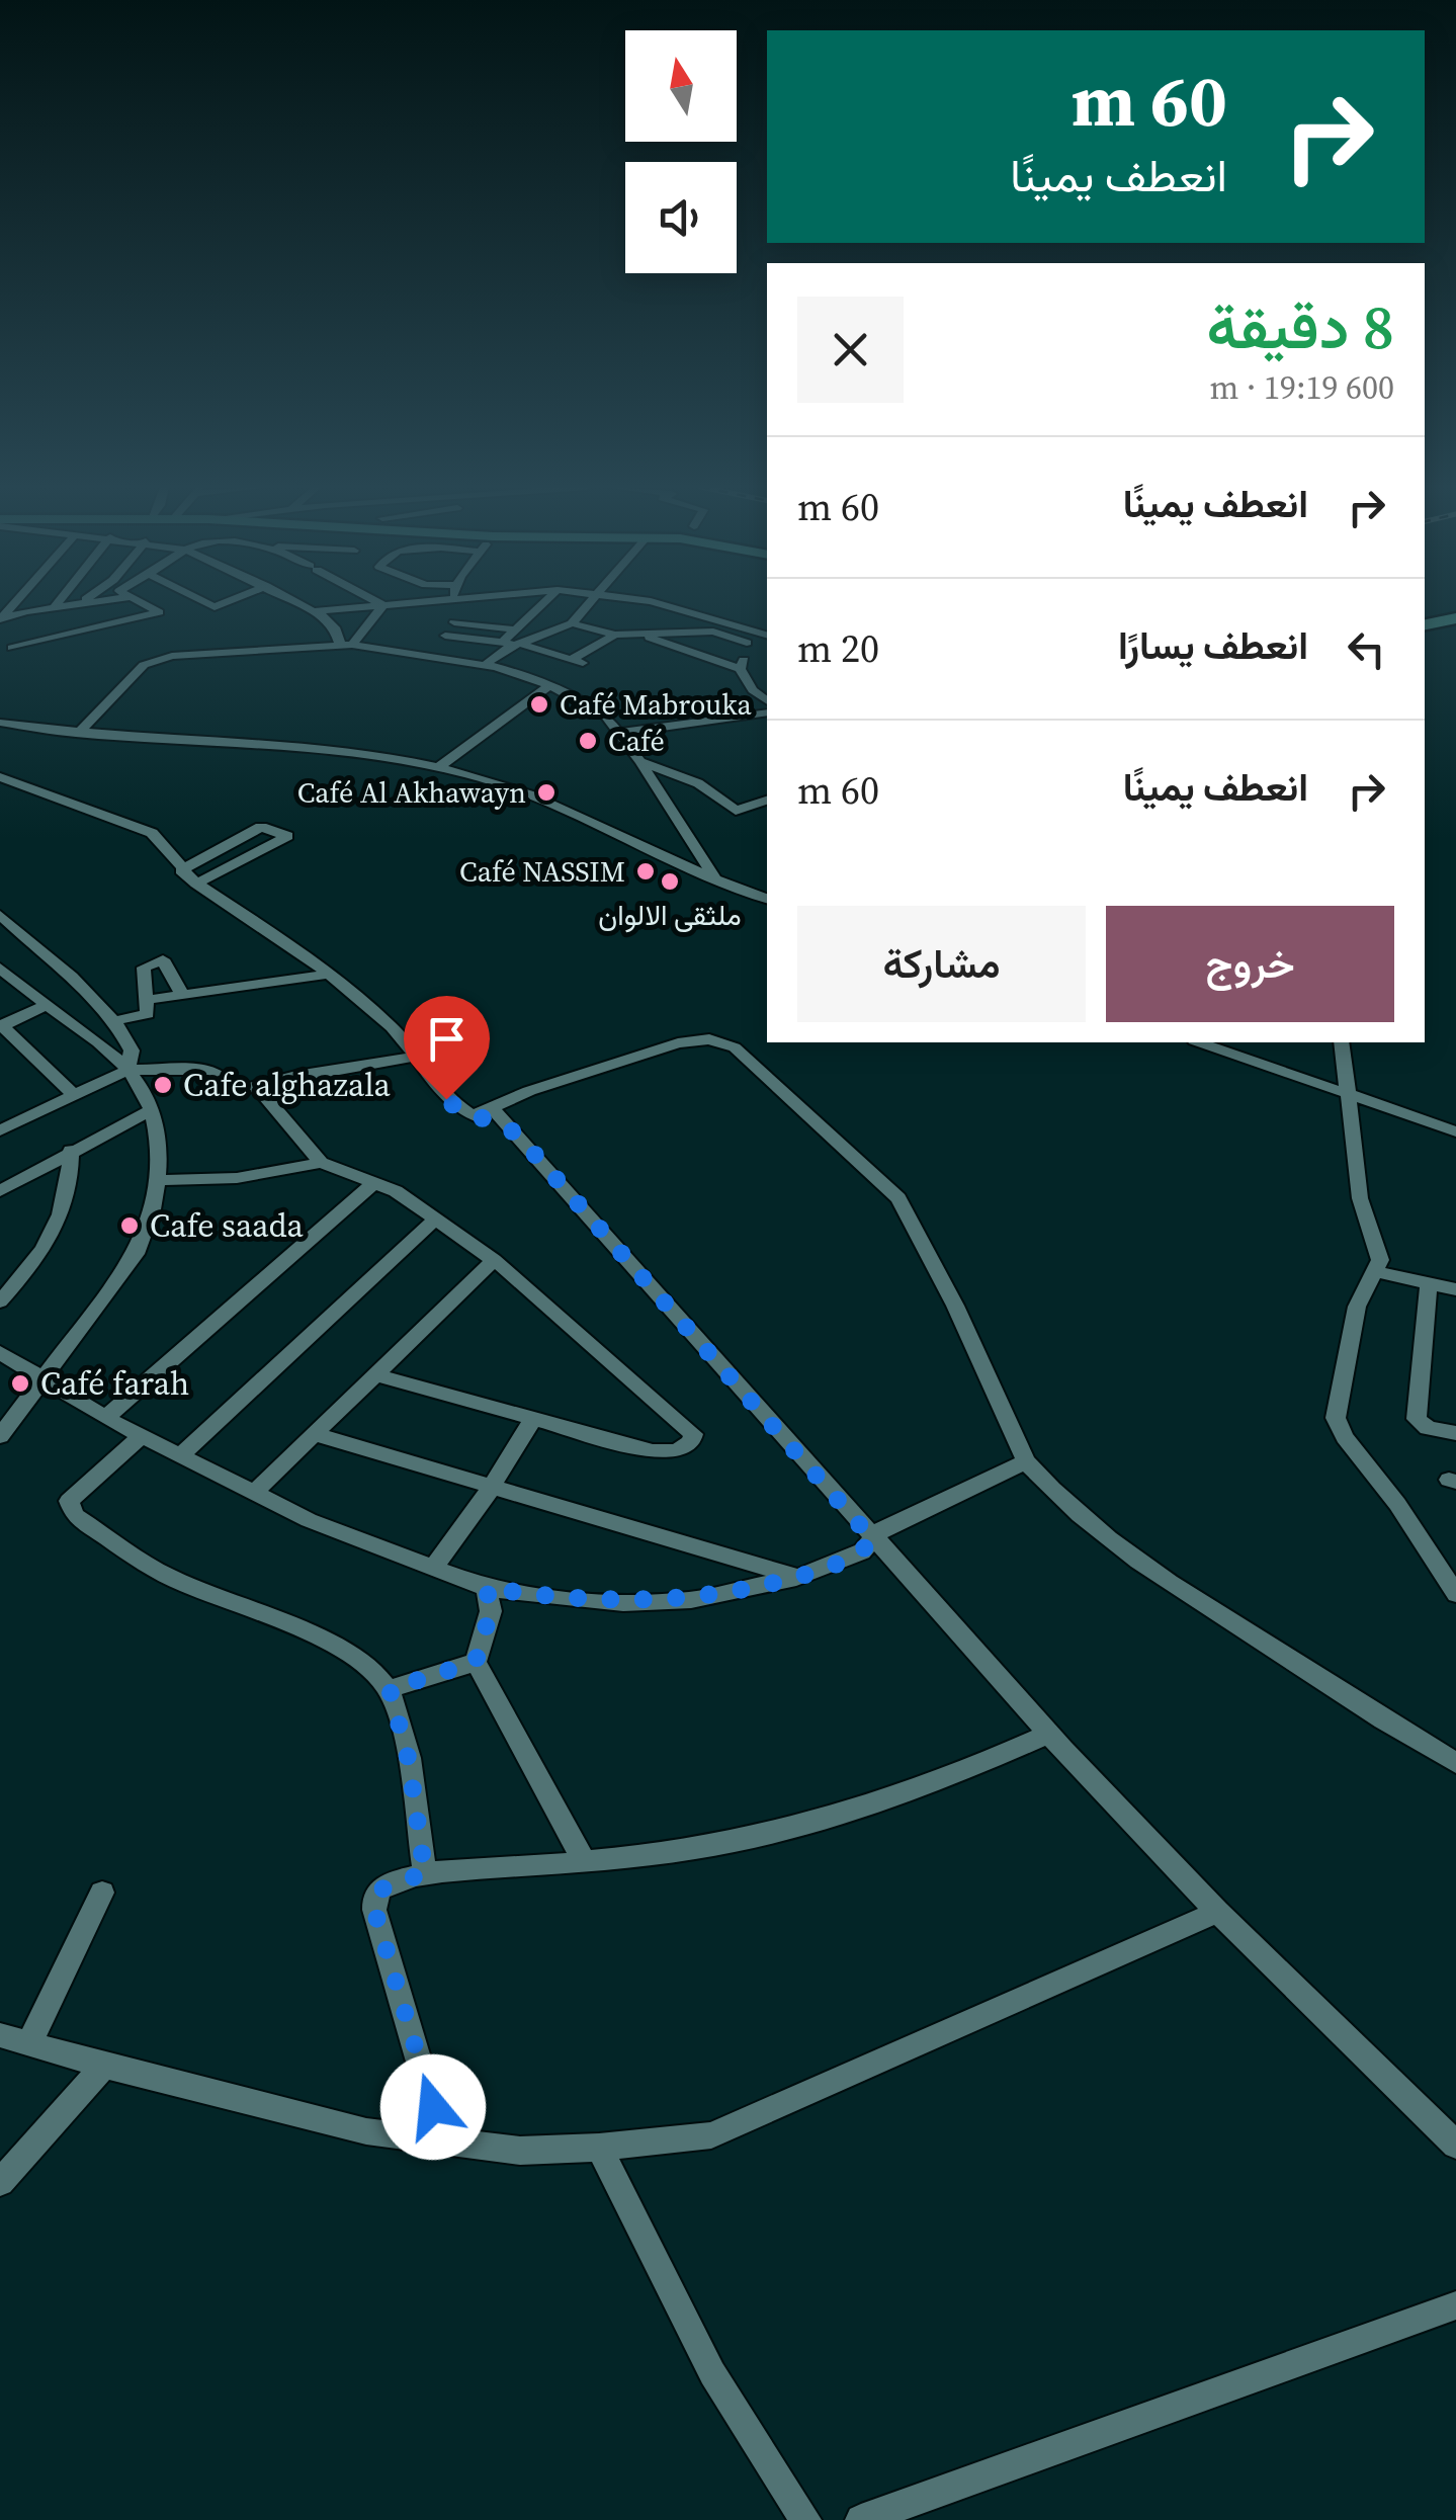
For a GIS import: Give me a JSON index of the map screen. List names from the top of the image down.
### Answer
{
  "places": [
    "Café Mabrouka",
    "Café",
    "Café Al Akhawayn",
    "Café NASSIM",
    "ملثقى الالوان",
    "Cafe alghazala",
    "Cafe saada",
    "Café farah"
  ],
  "north": "top",
  "page": {
    "turn": ["60 m", "انعطف يمينًا"],
    "heading": ["8 دقيقة", "600 m · 19:19"],
    "list": [
      {
        "name": "انعطف يمينًا",
        "value": "60 m"
      },
      {
        "name": "انعطف يسارًا",
        "value": "20 m"
      },
      {
        "name": "انعطف يمينًا",
        "value": "60 m"
      }
    ],
    "buttons": ["خروج", "مشاركة"]
  }
}
